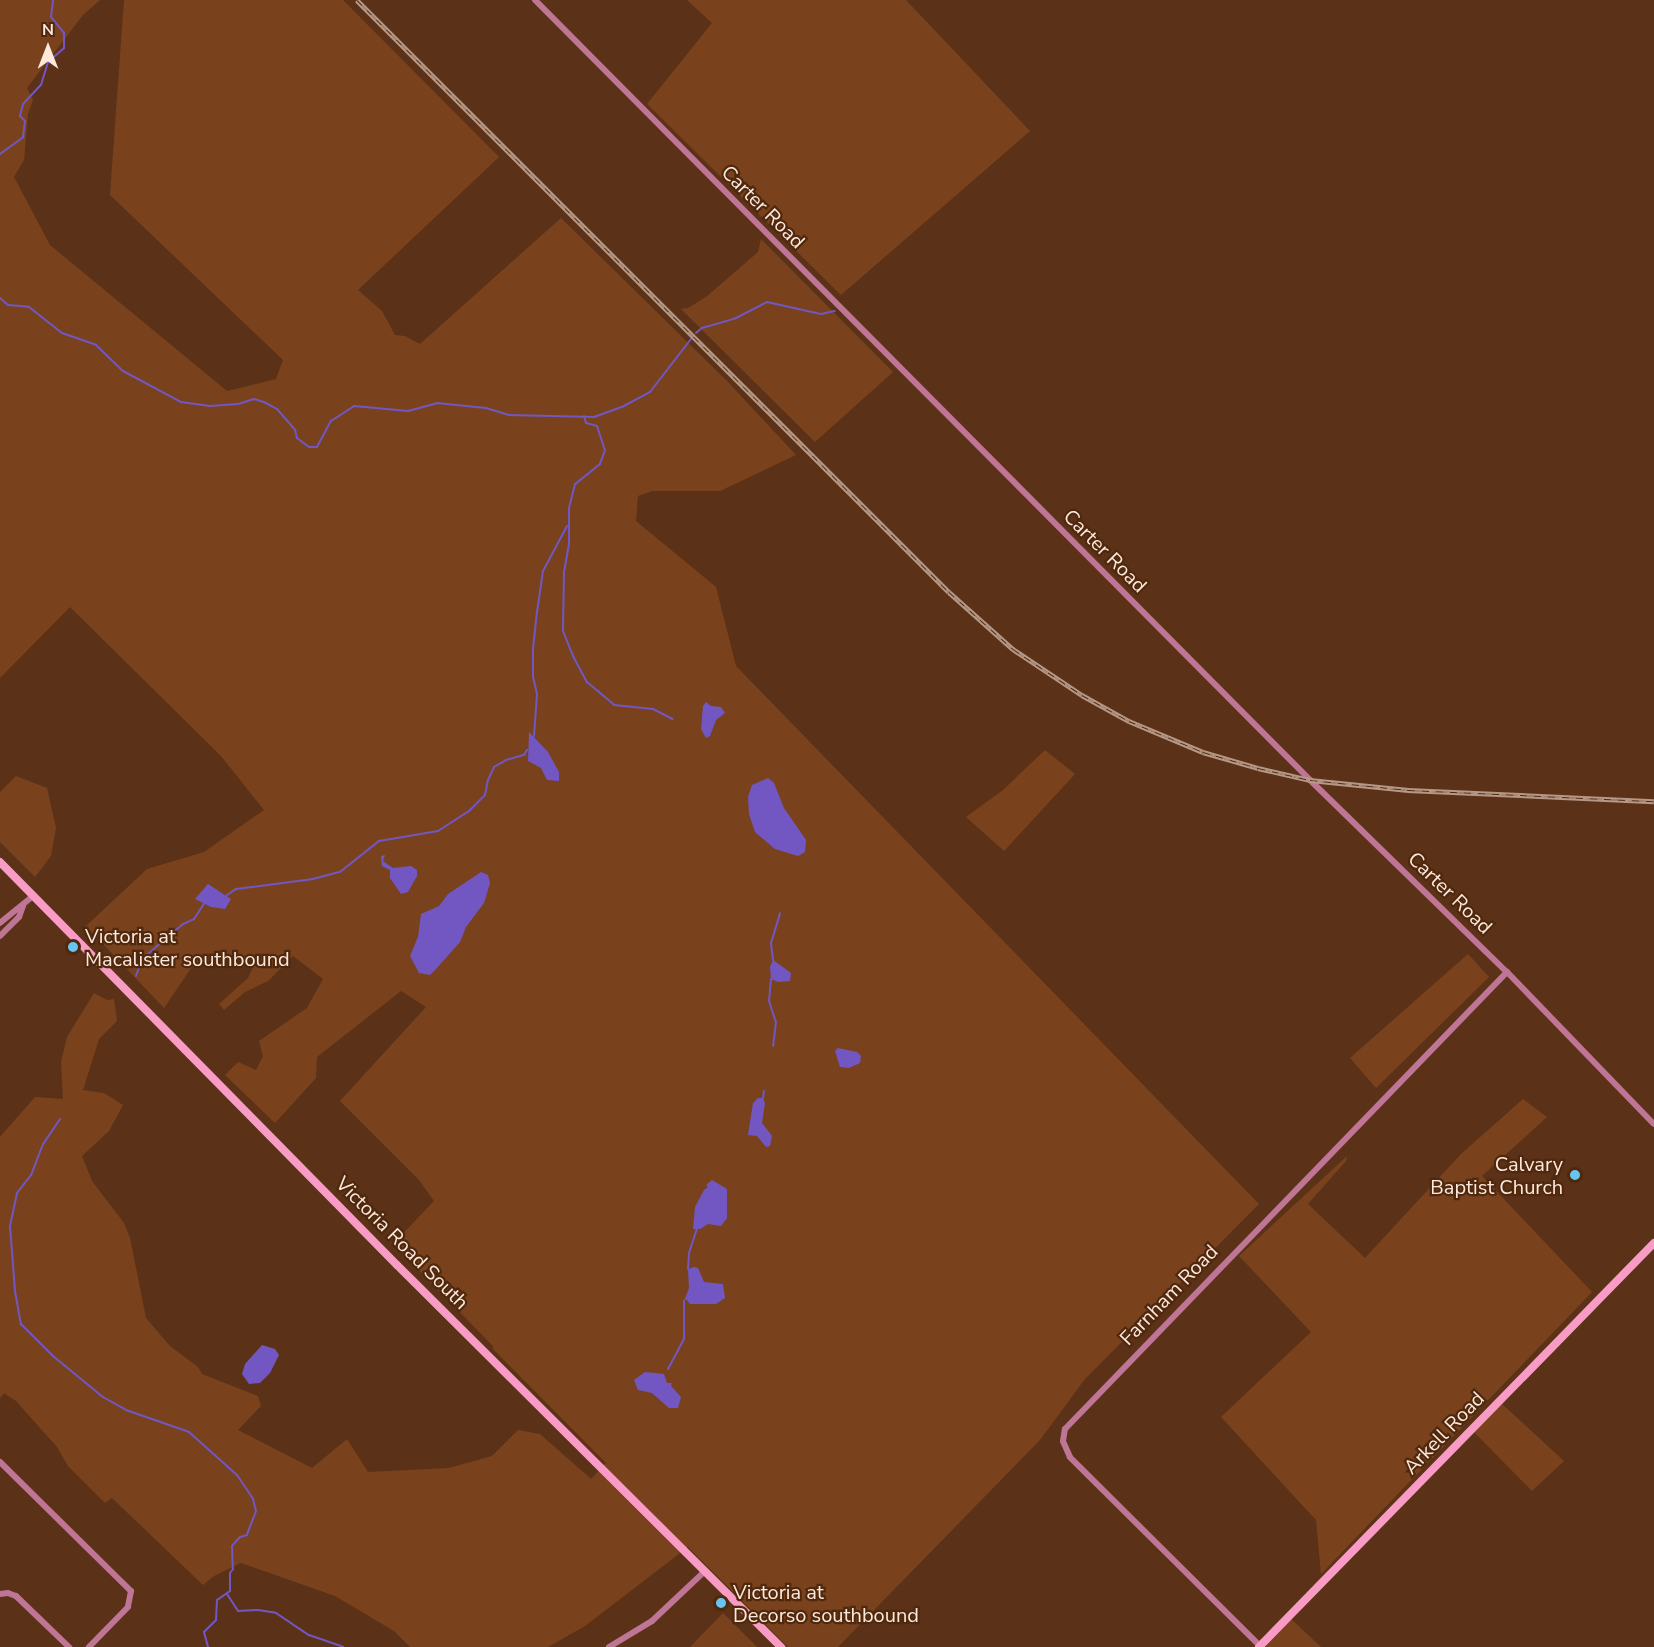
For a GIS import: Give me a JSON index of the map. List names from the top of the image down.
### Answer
{
  "streets": {
    "main road": ["Victoria Road South", "Arkell Road"],
    "street": ["Carter Road", "Farnham Road"]
  },
  "crossings": [
    ["Carter Road", "Farnham Road"],
    ["Farnham Road", "Arkell Road"]
  ],
  "places": ["Victoria at Macalister southbound", "Calvary Baptist Church", "Victoria at Decorso southbound"],
  "north": "top"
}
